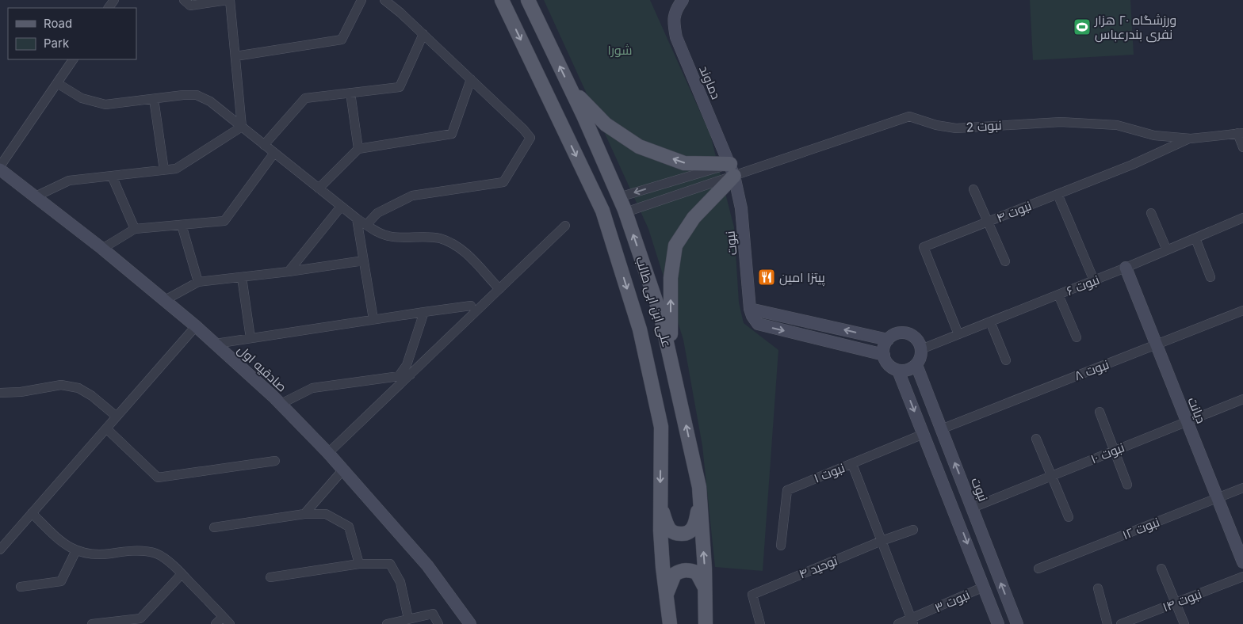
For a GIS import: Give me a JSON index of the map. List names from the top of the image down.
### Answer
{
  "streets": {
    "main road": [
      "دماوند",
      "نبوت",
      "علی ابن ابی طالب",
      "صادقیه اول",
      "دیانت"
    ],
    "street": [
      "نبوت 2",
      "نبوت ۴",
      "نبوت ۶",
      "نبوت ۸",
      "نبوت ۱۰",
      "نبوت ۱",
      "نبوت ۱۲",
      "توحید ۴",
      "نبوت ۱۴",
      "نبوت ۳"
    ]
  },
  "crossings": [
    ["دماوند", "نبوت 2"],
    ["دماوند", "نبوت"],
    ["نبوت 2", "نبوت ۴"],
    ["نبوت 2", "نبوت"],
    ["نبوت ۴", "نبوت ۶"],
    ["نبوت", "نبوت ۶"],
    ["نبوت", "نبوت ۸"],
    ["نبوت", "نبوت ۱۰"],
    ["نبوت ۶", "دیانت"],
    ["نبوت ۸", "دیانت"],
    ["دیانت", "نبوت ۱۰"],
    ["دیانت", "نبوت ۱۲"]
  ],
  "parks": ["شورا"],
  "places": {
    "sports": ["ورزشگاه ۲۰ هزار نفری بندرعباس"],
    "restaurant": ["پیتزا امین"]
  },
  "legend": ["Road", "Park"]
}
